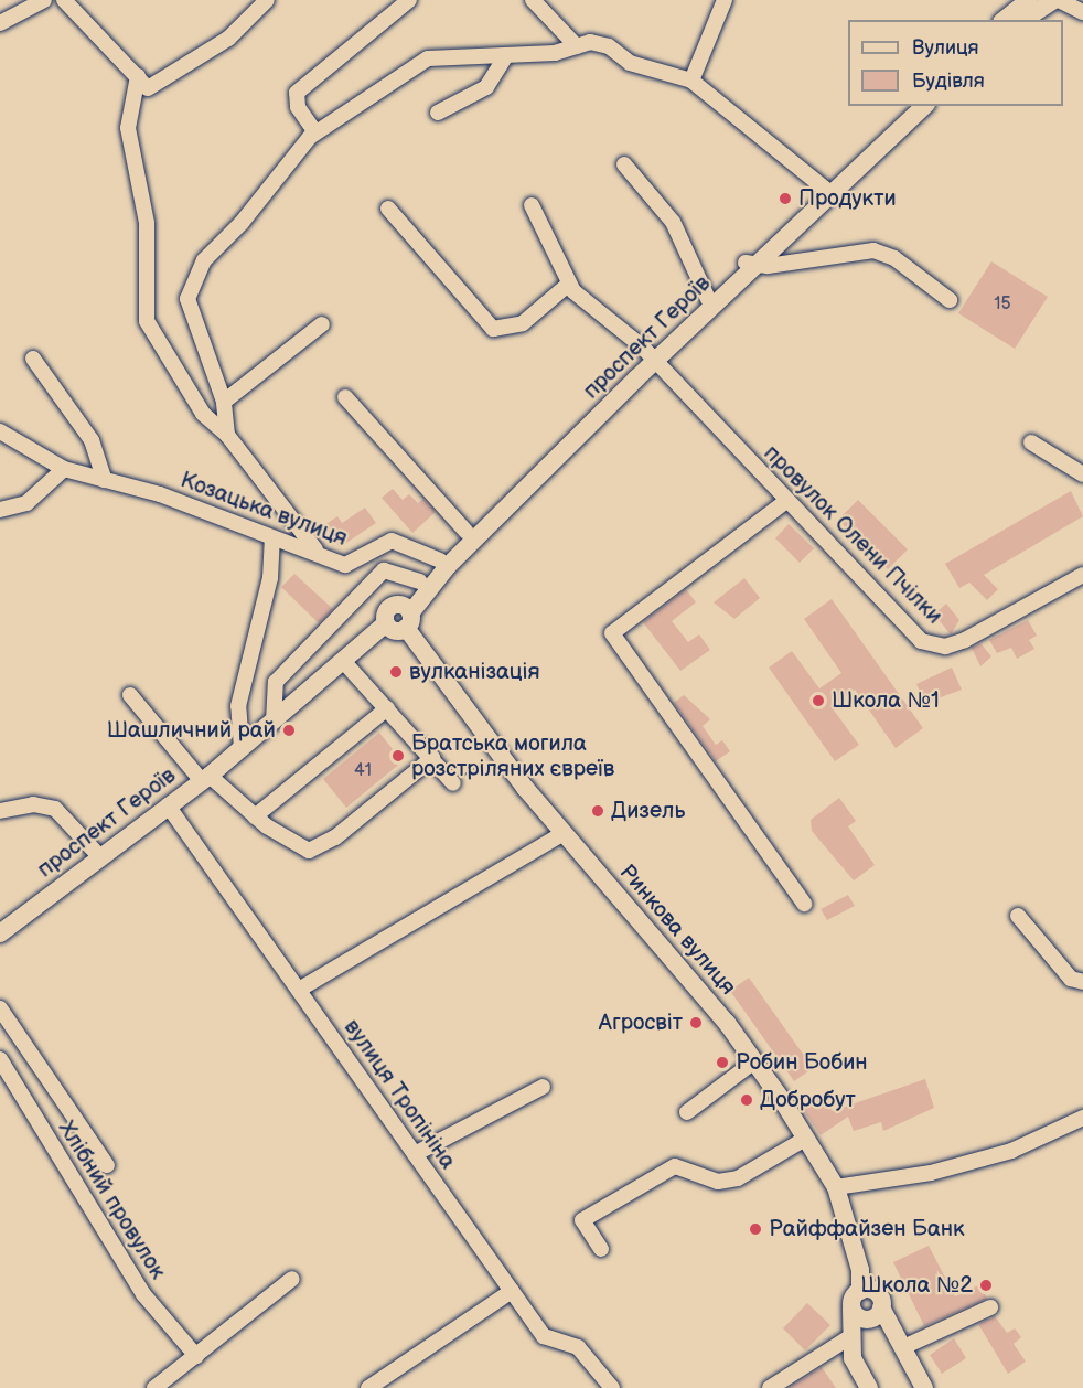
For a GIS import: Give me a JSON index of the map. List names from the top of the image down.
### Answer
{
  "streets": {
    "main road": ["проспект Героїв", "Ринкова вулиця"],
    "street": [
      "Козацька вулиця",
      "провулок Олени Пчілки",
      "вулиця Тропініна",
      "Хлібний провулок"
    ]
  },
  "crossings": [
    ["проспект Героїв", "Козацька вулиця"],
    ["проспект Героїв", "провулок Олени Пчілки"],
    ["проспект Героїв", "Ринкова вулиця"],
    ["проспект Героїв", "вулиця Тропініна"]
  ],
  "places": [
    "Продукти",
    "вулканізація",
    "Школа №1",
    "Шашличний рай",
    "Братська могила розстріляних євреїв",
    "Дизель",
    "Агросвіт",
    "Робин Бобин",
    "Добробут",
    "Райффайзен Банк",
    "Школа №2"
  ],
  "house_numbers": ["15", "41"],
  "legend": ["Вулиця", "Будівля"]
}
